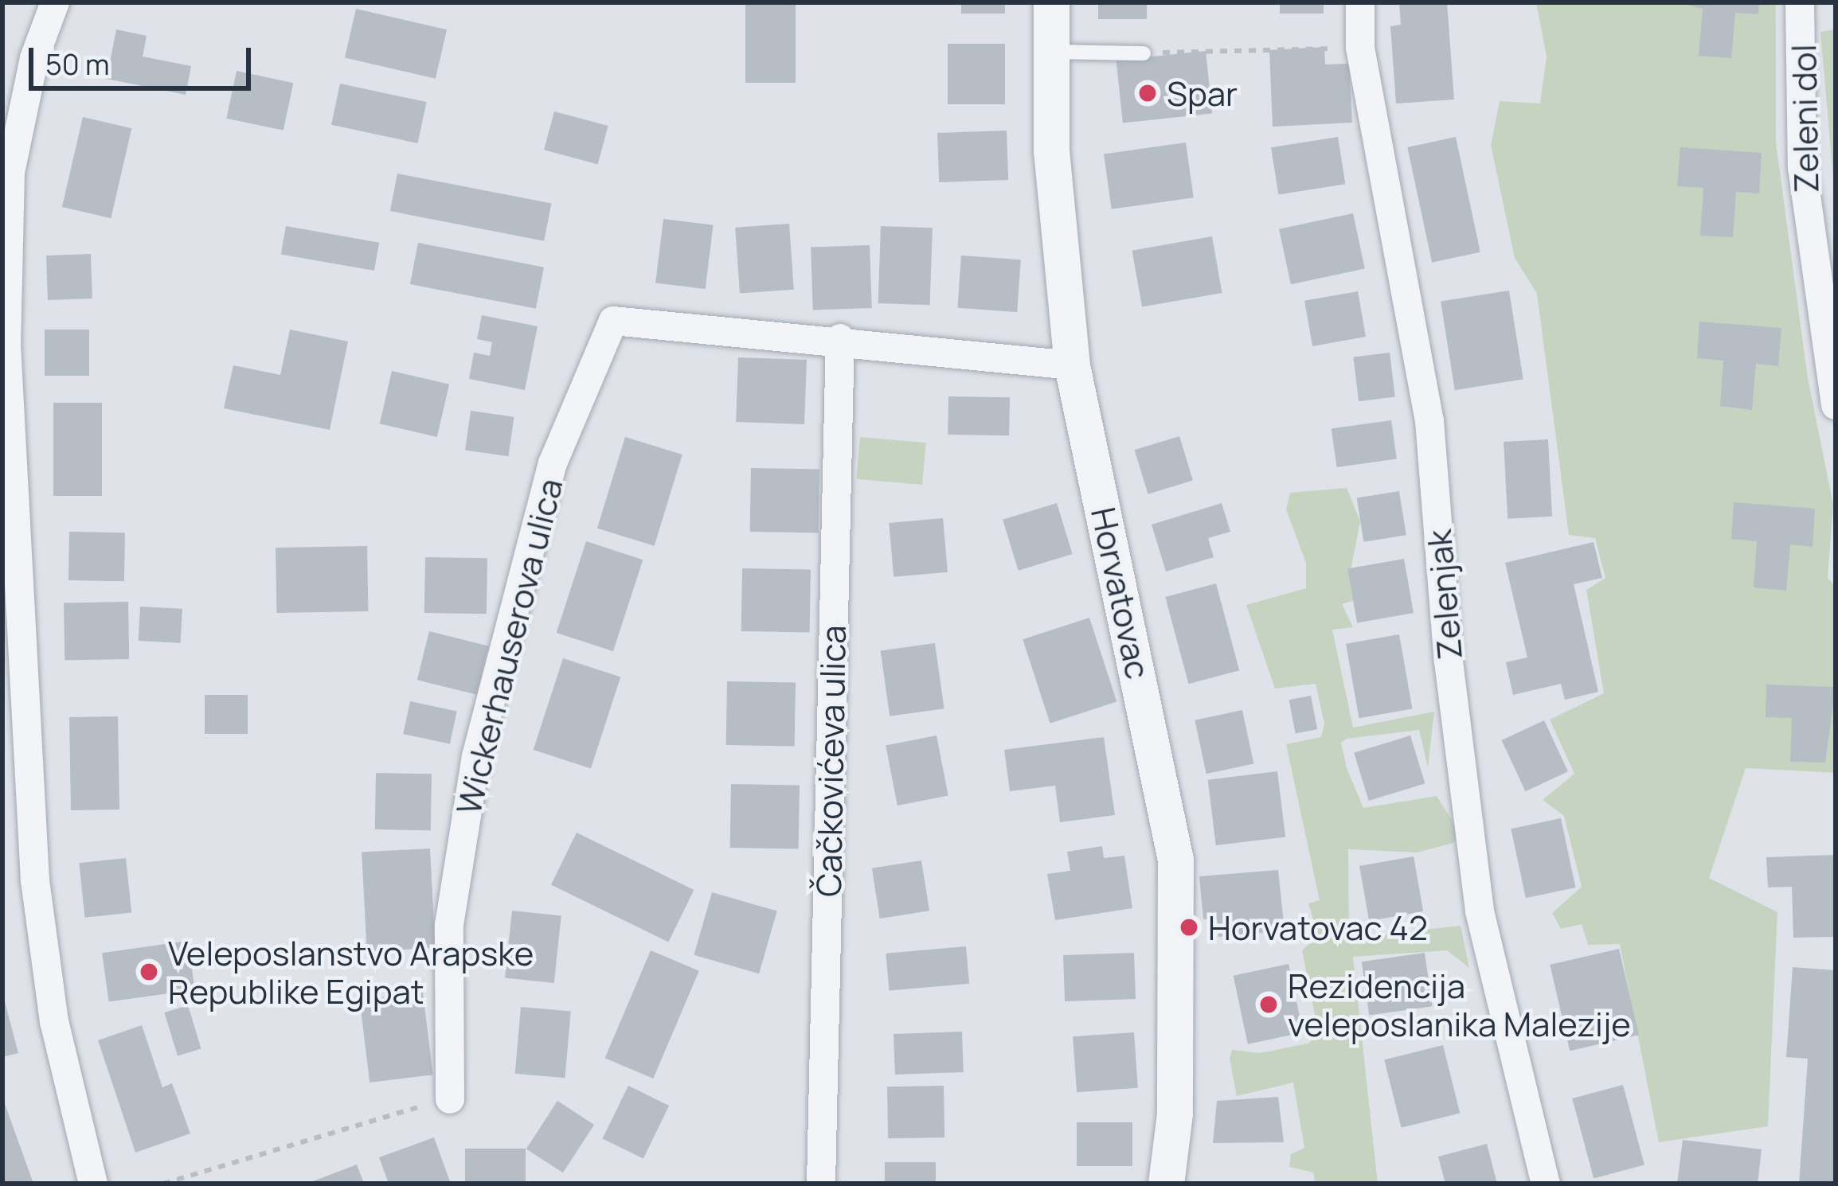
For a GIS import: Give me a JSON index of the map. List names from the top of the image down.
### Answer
{
  "streets": {
    "street": [
      "Zeleni dol",
      "Horvatovac",
      "Zelenjak",
      "Wickerhauserova ulica",
      "Čačkovićeva ulica"
    ]
  },
  "crossings": [
    ["Horvatovac", "Wickerhauserova ulica"],
    ["Wickerhauserova ulica", "Čačkovićeva ulica"]
  ],
  "places": [
    "Spar",
    "Horvatovac 42",
    "Veleposlanstvo Arapske Republike Egipat",
    "Rezidencija veleposlanika Malezije"
  ],
  "scale_bar": "50 m"
}
